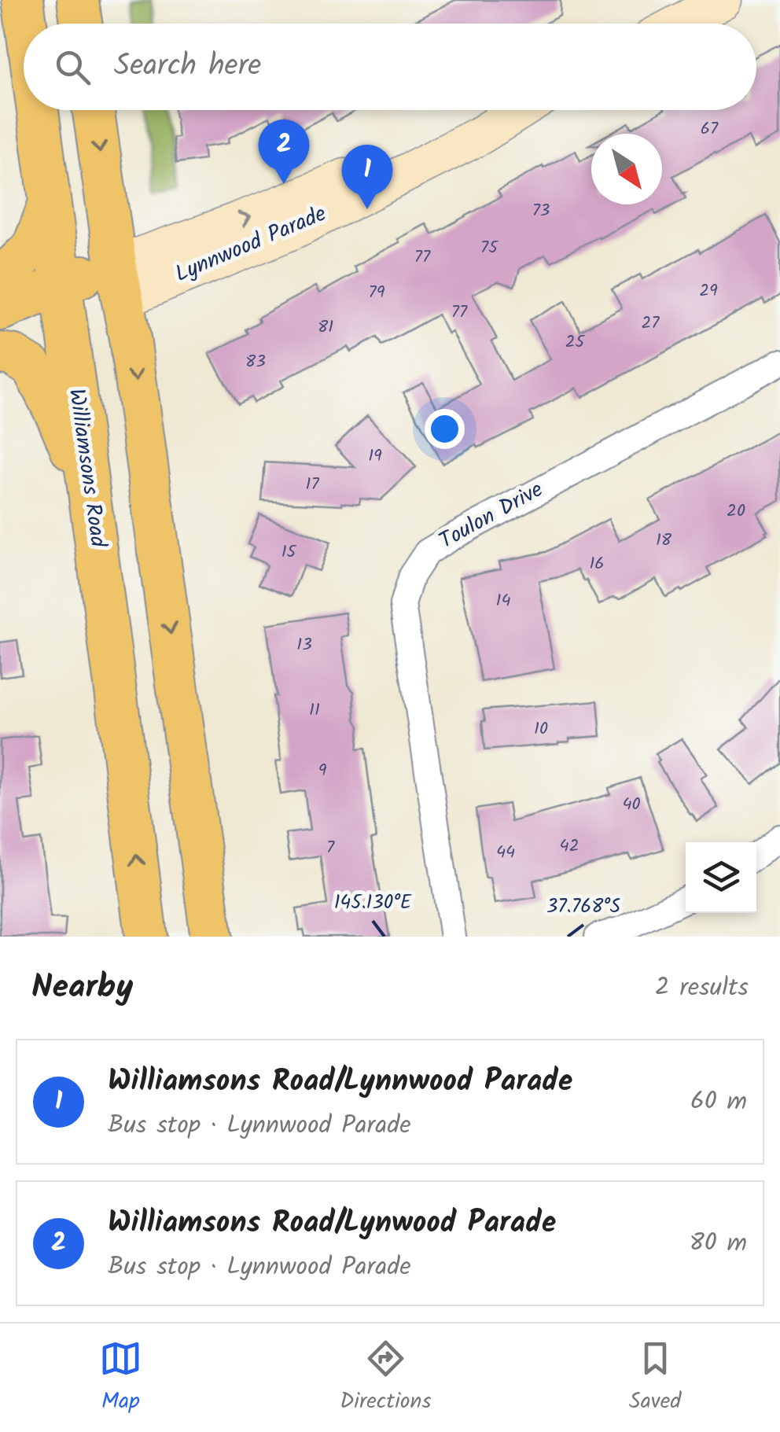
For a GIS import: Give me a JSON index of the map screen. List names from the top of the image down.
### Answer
{
  "streets": {
    "main road": ["Lynnwood Parade", "Williamsons Road"],
    "street": ["Toulon Drive"]
  },
  "house_numbers": [
    "67",
    "73",
    "75",
    "77",
    "29",
    "79",
    "77",
    "27",
    "81",
    "25",
    "83",
    "19",
    "17",
    "20",
    "18",
    "15",
    "16",
    "14",
    "13",
    "11",
    "10",
    "9",
    "40",
    "42",
    "7",
    "44"
  ],
  "north": "bottom right",
  "page": {
    "search": "Search here",
    "pins": ["2", "1"],
    "heading": ["Nearby", "2 results"],
    "list": [
      {
        "mark": "1",
        "name": "Williamsons Road/Lynnwood Parade",
        "note": "Bus stop · Lynnwood Parade",
        "value": "60 m"
      },
      {
        "mark": "2",
        "name": "Williamsons Road/Lynwood Parade",
        "note": "Bus stop · Lynnwood Parade",
        "value": "80 m"
      }
    ],
    "nav": ["Map", "Directions", "Saved"]
  },
  "coordinates": ["145.130°E", "37.768°S"]
}
